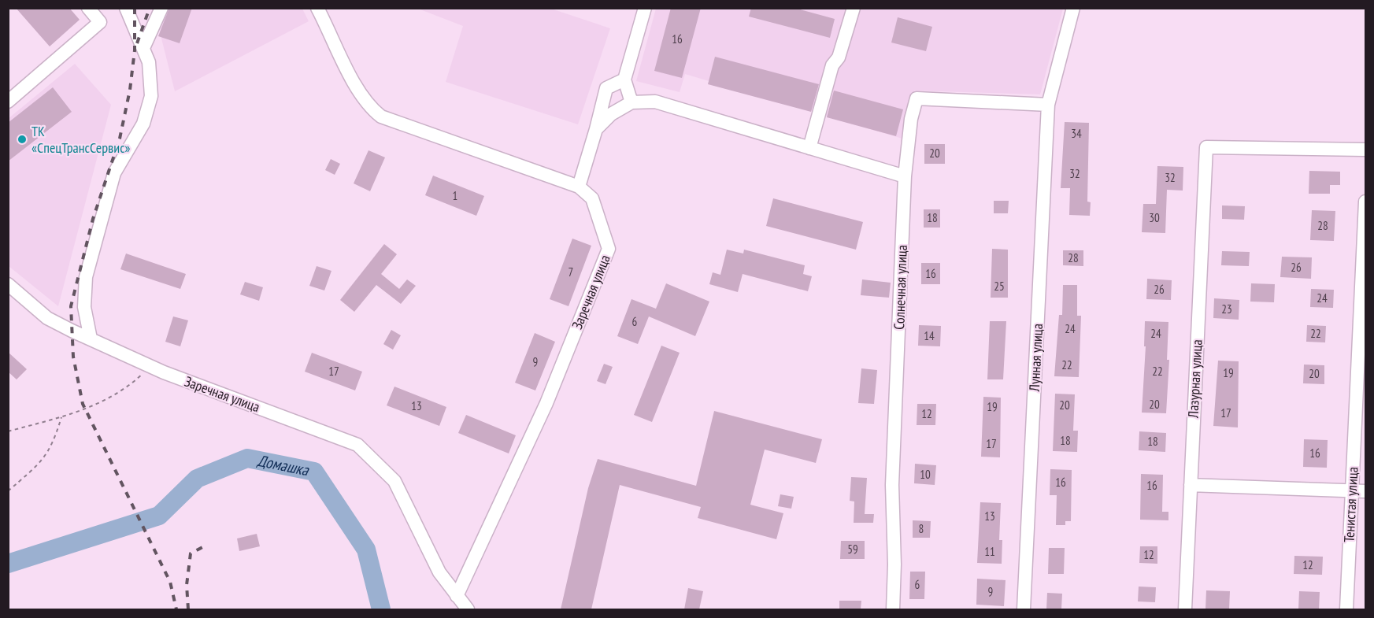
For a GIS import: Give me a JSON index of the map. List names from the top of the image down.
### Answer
{
  "streets": {
    "street": [
      "Солнечная улица",
      "Заречная улица",
      "Лунная улица",
      "Лазурная улица",
      "Тенистая улица"
    ]
  },
  "crossings": [
    ["Солнечная улица", "Лунная улица"]
  ],
  "water": ["Домашка"],
  "places": ["ТК «СпецТрансСервис»"],
  "house_numbers": [
    "16",
    "34",
    "20",
    "32",
    "32",
    "1",
    "18",
    "30",
    "28",
    "28",
    "26",
    "7",
    "16",
    "25",
    "26",
    "24",
    "23",
    "6",
    "24",
    "24",
    "22",
    "14",
    "9",
    "22",
    "17",
    "22",
    "19",
    "20",
    "20",
    "20",
    "13",
    "19",
    "17",
    "12",
    "18",
    "18",
    "17",
    "16",
    "10",
    "16",
    "16",
    "13",
    "8",
    "59",
    "11",
    "12",
    "12",
    "6",
    "9"
  ]
}
